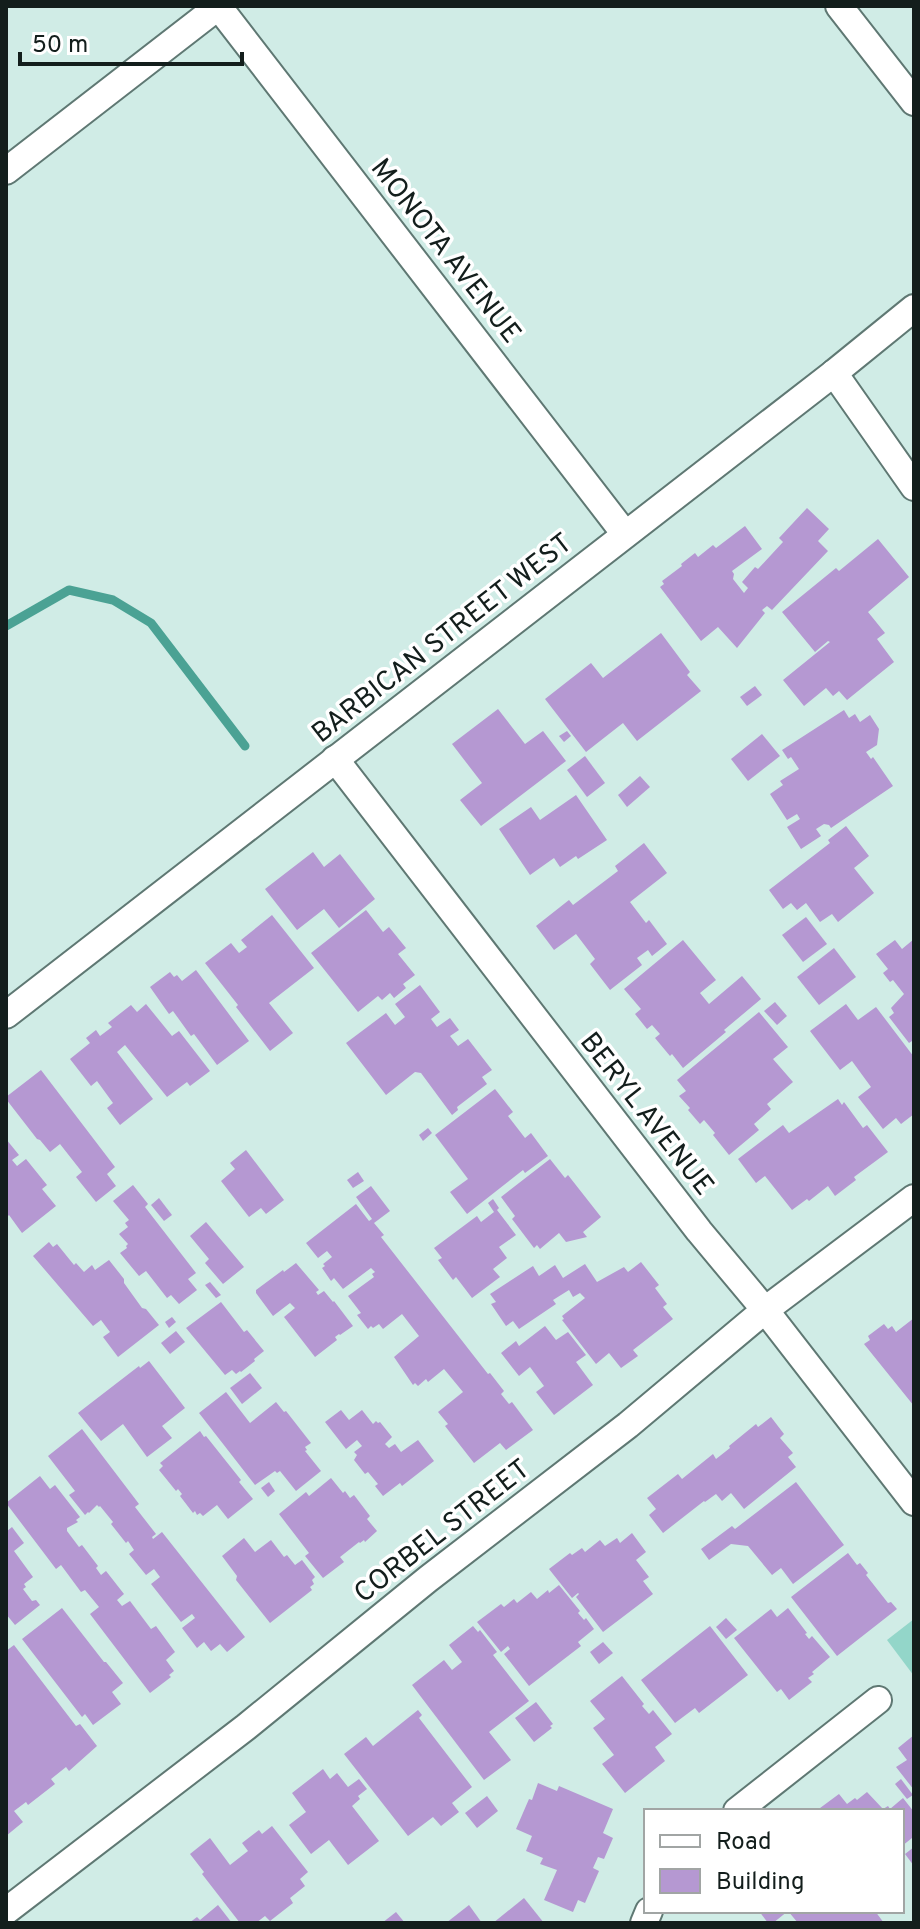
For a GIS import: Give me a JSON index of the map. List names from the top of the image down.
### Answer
{
  "streets": {
    "street": [
      "MONOTA AVENUE",
      "BARBICAN STREET WEST",
      "BERYL AVENUE",
      "CORBEL STREET"
    ]
  },
  "crossings": [
    ["MONOTA AVENUE", "BARBICAN STREET WEST"],
    ["BARBICAN STREET WEST", "BERYL AVENUE"],
    ["BERYL AVENUE", "CORBEL STREET"]
  ],
  "legend": ["Road", "Building"],
  "scale_bar": "50 m"
}
